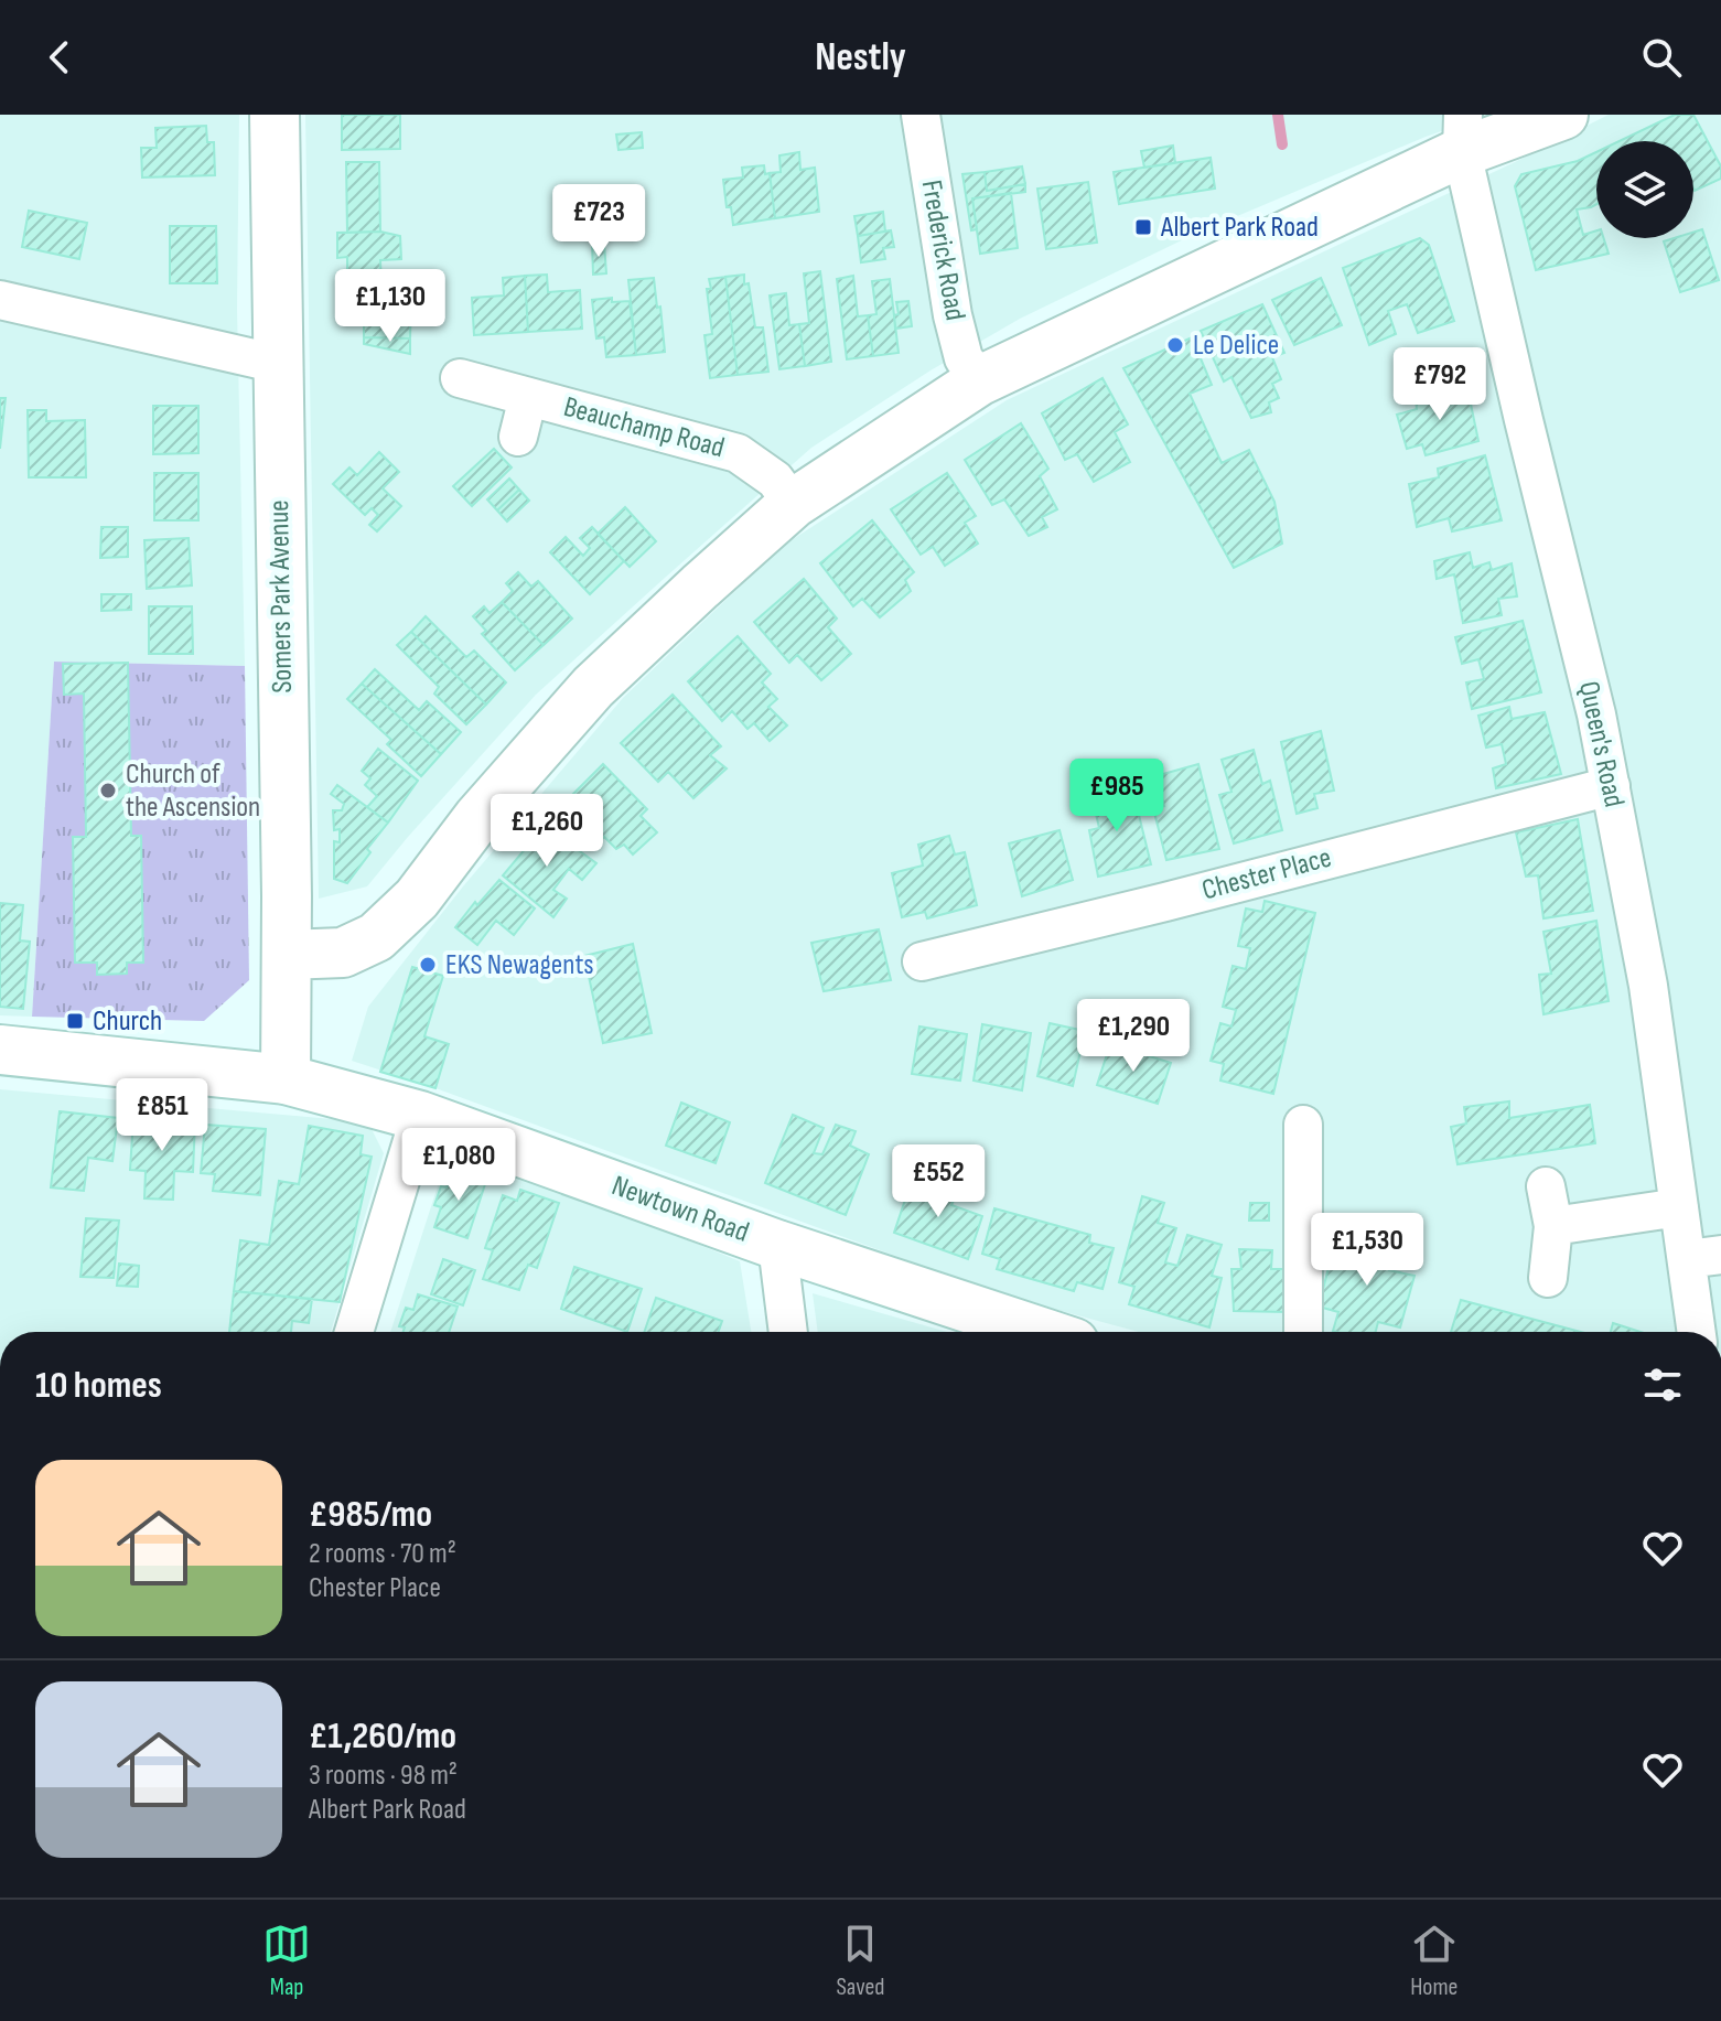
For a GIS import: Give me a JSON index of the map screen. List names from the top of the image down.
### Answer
{
  "streets": {
    "street": [
      "Frederick Road",
      "Beauchamp Road",
      "Somers Park Avenue",
      "Queen's Road",
      "Chester Place",
      "Newtown Road"
    ]
  },
  "crossings": [
    ["Somers Park Avenue", "Newtown Road"],
    ["Queen's Road", "Chester Place"]
  ],
  "places": {
    "transit": ["Albert Park Road", "Church"],
    "other": ["Le Delice", "Church of the Ascension", "EKS Newagents"]
  },
  "page": {
    "header": "Nestly",
    "price": [
      "£723",
      "£1,130",
      "£792",
      "£985",
      "£1,260",
      "£1,290",
      "£851",
      "£1,080",
      "£552",
      "£1,530"
    ],
    "heading": "10 homes",
    "list": [
      {
        "name": "£985/mo",
        "note": "2 rooms · 70 m² · Chester Place"
      },
      {
        "name": "£1,260/mo",
        "note": "3 rooms · 98 m² · Albert Park Road"
      }
    ],
    "tabs": ["Map", "Saved", "Home"]
  }
}
